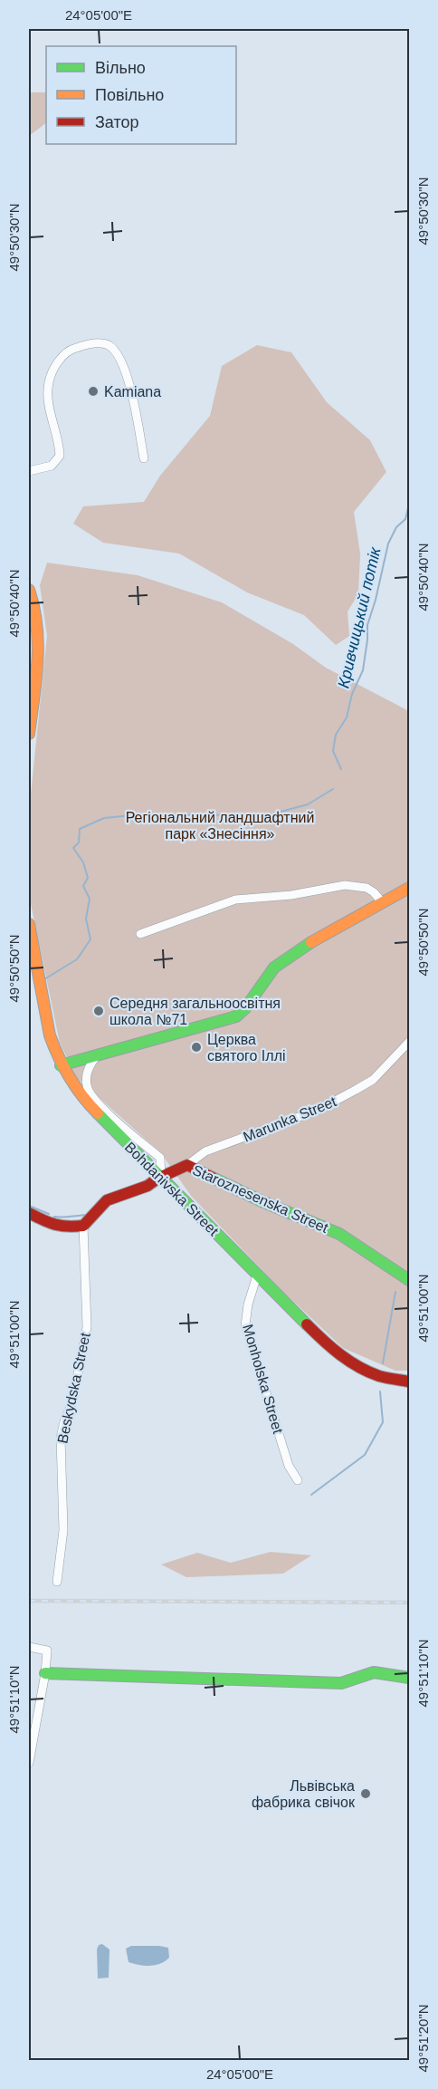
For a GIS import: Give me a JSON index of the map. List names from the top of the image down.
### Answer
{
  "streets": {
    "street": [
      "Marunka Street",
      "Bohdanivska Street",
      "Staroznesenska Street",
      "Monholska Street",
      "Beskydska Street"
    ]
  },
  "crossings": [
    ["Marunka Street", "Staroznesenska Street"],
    ["Bohdanivska Street", "Staroznesenska Street"],
    ["Bohdanivska Street", "Monholska Street"],
    ["Staroznesenska Street", "Beskydska Street"]
  ],
  "water": ["Кривчицький потік"],
  "parks": ["Регіональний ландшафтний парк «Знесіння»"],
  "places": [
    "Kamiana",
    "Середня загальноосвітня школа №71",
    "Церква святого Іллі",
    "Львівська фабрика свічок"
  ],
  "legend": ["Вільно", "Повільно", "Затор"],
  "coordinates": [
    "24°05'00\"E",
    "49°50'30\"N",
    "49°50'40\"N",
    "49°50'50\"N",
    "49°51'00\"N",
    "49°51'10\"N",
    "49°51'20\"N"
  ]
}
